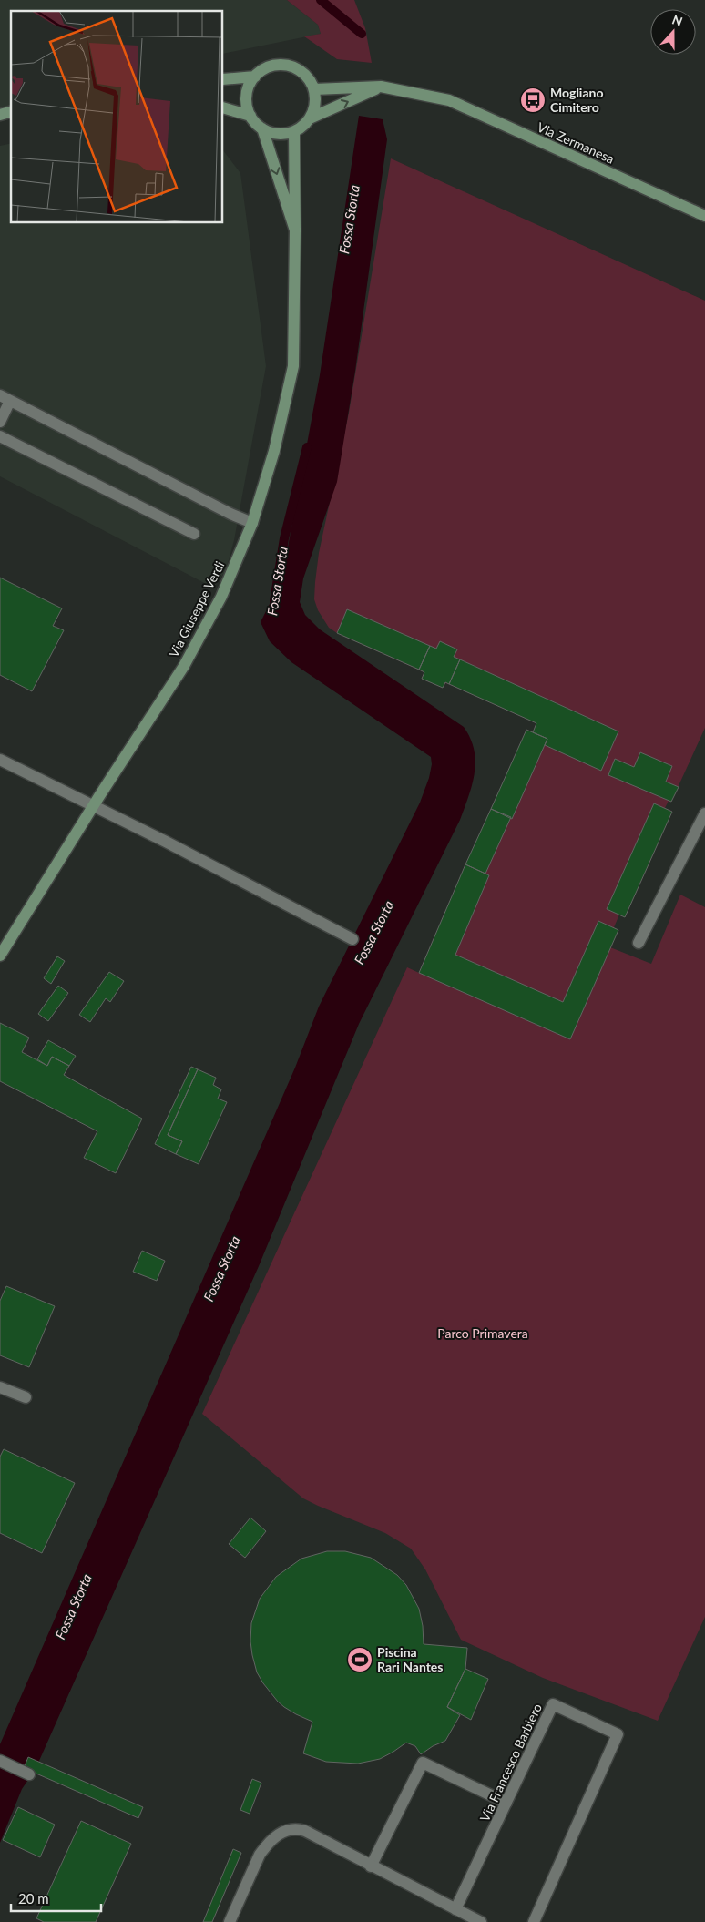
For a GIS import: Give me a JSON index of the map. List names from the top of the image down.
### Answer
{
  "streets": {
    "street": ["Via Zermanesa", "Via Giuseppe Verdi", "Via Francesco Barbiero"]
  },
  "crossings": [
    ["Via Zermanesa", "Via Giuseppe Verdi"]
  ],
  "water": ["Fossa Storta"],
  "parks": ["Parco Primavera"],
  "places": {
    "bus stop": ["Mogliano Cimitero"],
    "sports": ["Piscina Rari Nantes"]
  },
  "scale_bar": "20 m",
  "north": "top"
}
